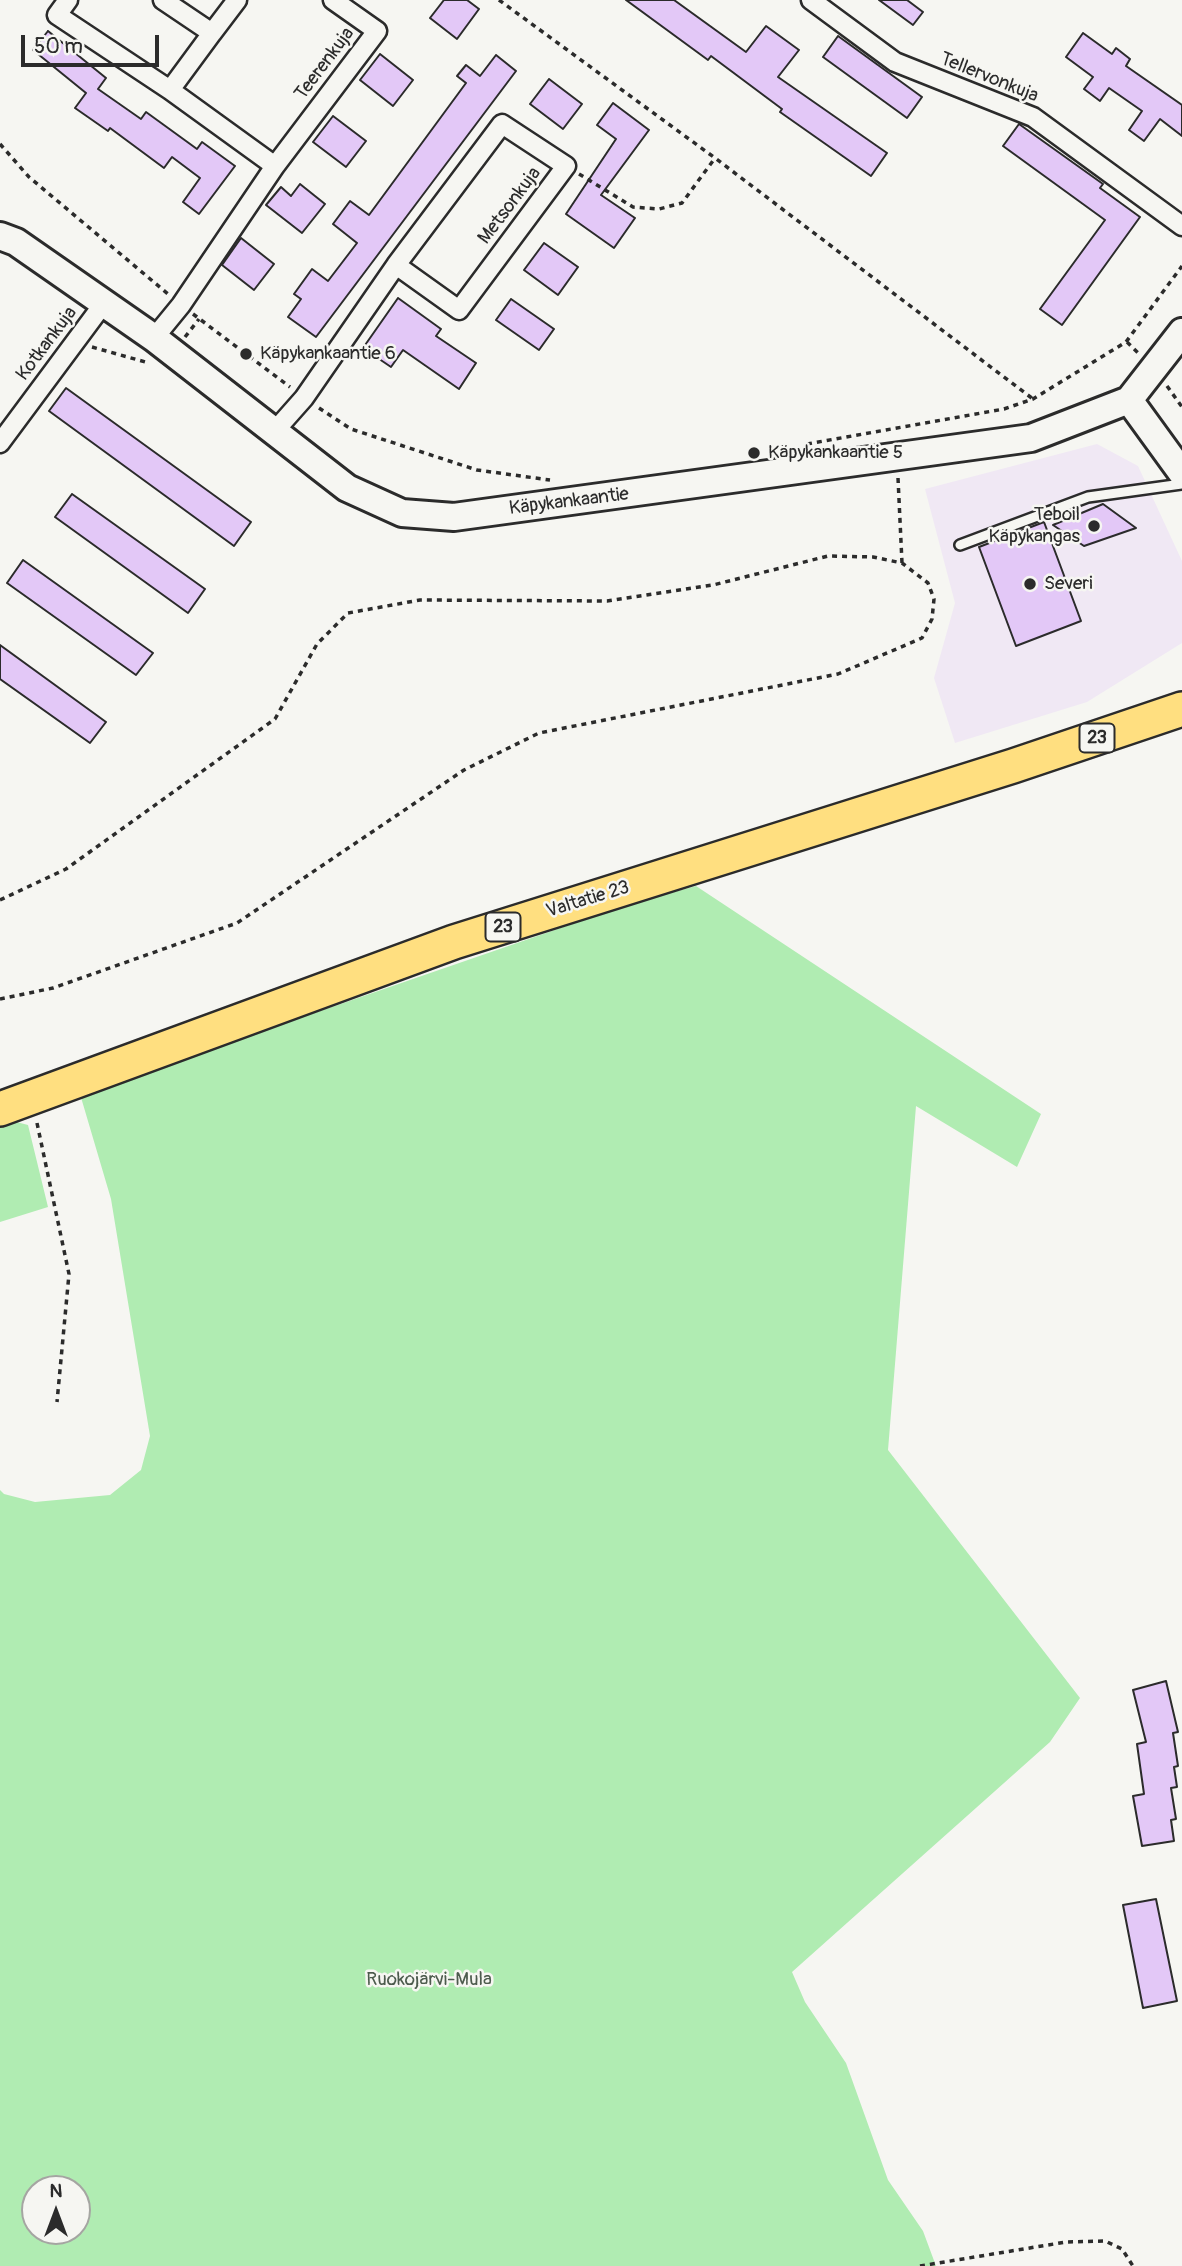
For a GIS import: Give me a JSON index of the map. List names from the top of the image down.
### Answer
{
  "streets": {
    "highway": ["23", "Valtatie 23"],
    "street": [
      "Teerenkuja",
      "Tellervonkuja",
      "Metsonkuja",
      "Kotkankuja",
      "Käpykankaantie"
    ]
  },
  "crossings": [
    ["Teerenkuja", "Käpykankaantie"],
    ["Metsonkuja", "Käpykankaantie"],
    ["Kotkankuja", "Käpykankaantie"]
  ],
  "parks": ["Ruokojärvi-Mula"],
  "places": [
    "Käpykankaantie 6",
    "Käpykankaantie 5",
    "Teboil Käpykangas",
    "Severi"
  ],
  "scale_bar": "50 m",
  "north": "top"
}
